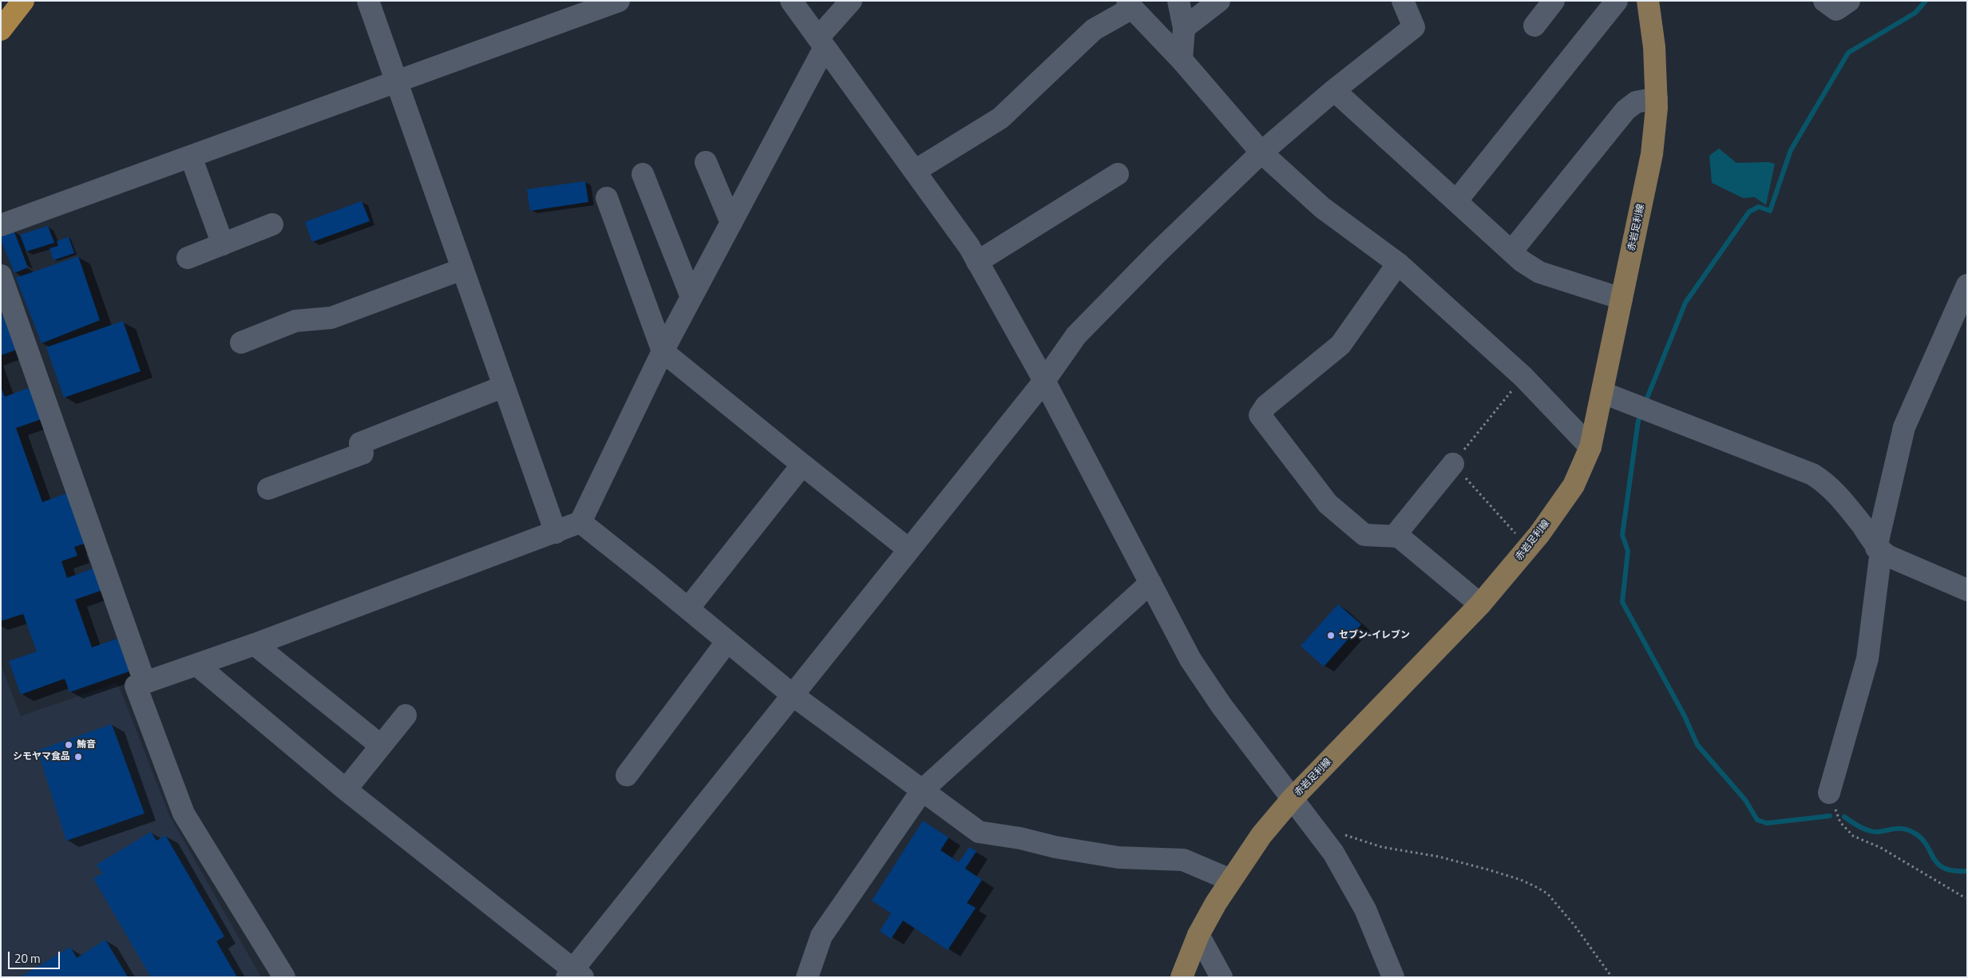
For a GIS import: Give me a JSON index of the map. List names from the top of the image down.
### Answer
{
  "streets": {
    "main road": ["赤岩足利線"]
  },
  "places": ["セブン-イレブン", "鮪音", "シモヤマ食品"],
  "scale_bar": "20 m"
}
